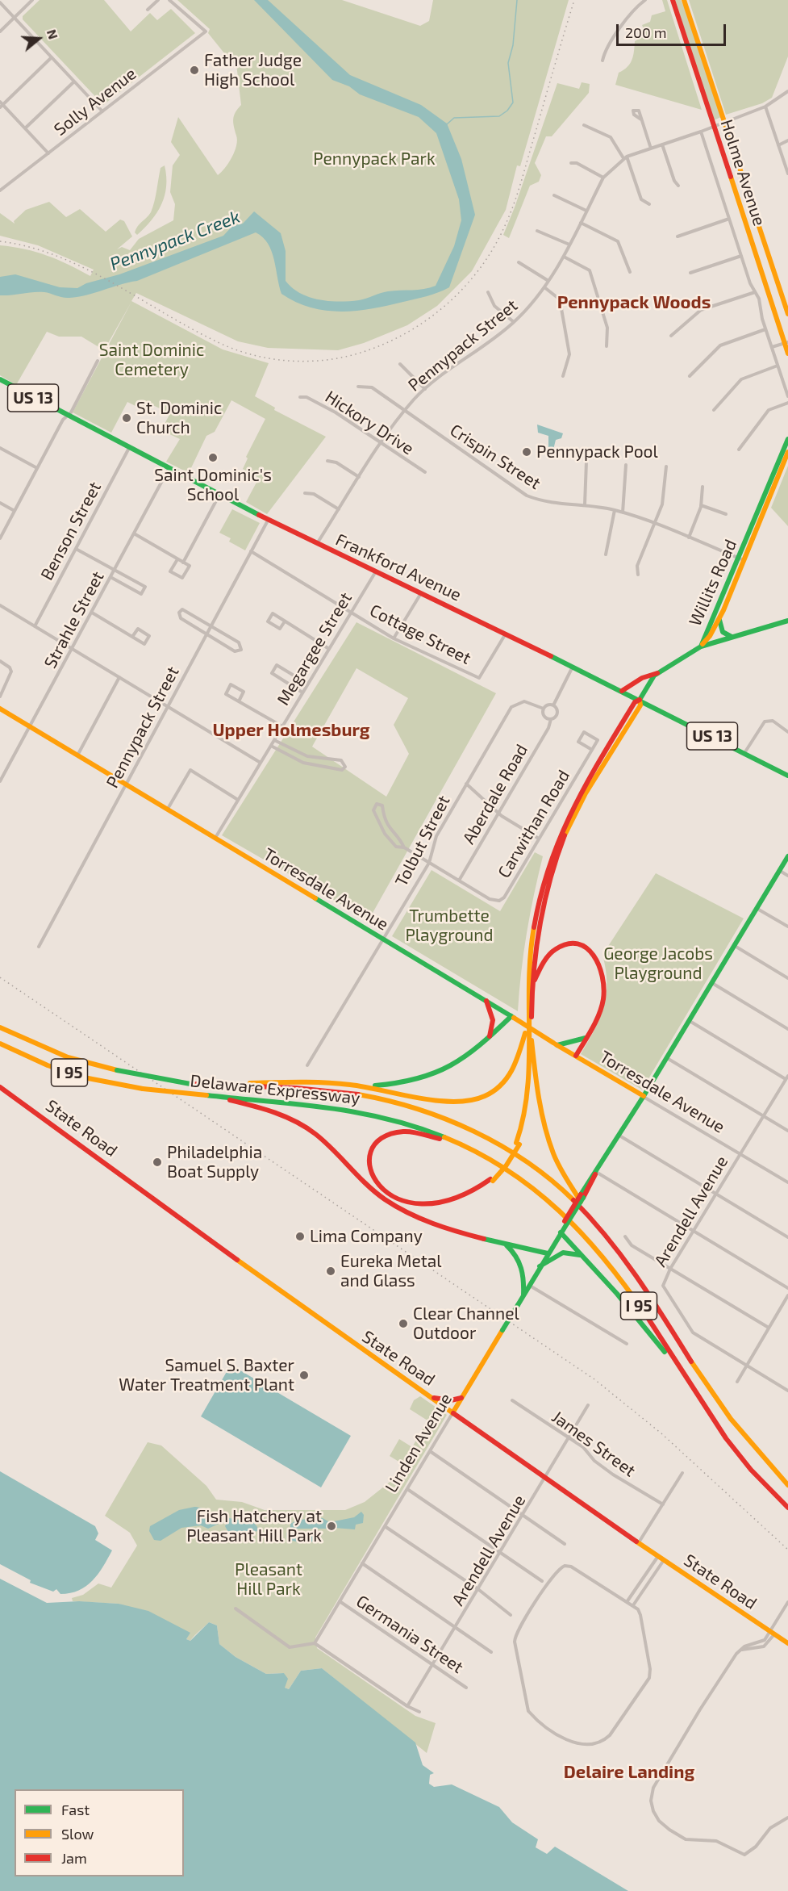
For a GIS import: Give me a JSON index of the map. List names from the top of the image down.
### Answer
{
  "streets": {
    "main road": [
      "Holme Avenue",
      "US 13",
      "Frankford Avenue",
      "Willits Road",
      "Torresdale Avenue",
      "I 95",
      "Delaware Expressway",
      "State Road",
      "Linden Avenue"
    ],
    "street": [
      "Solly Avenue",
      "Pennypack Street",
      "Hickory Drive",
      "Crispin Street",
      "Benson Street",
      "Strahle Street",
      "Cottage Street",
      "Megargee Street",
      "Aberdale Road",
      "Carwithan Road",
      "Tolbut Street",
      "Arendell Avenue",
      "James Street",
      "Germania Street"
    ]
  },
  "crossings": [
    ["Holme Avenue", "Pennypack Street"],
    ["Pennypack Street", "Hickory Drive"],
    ["Pennypack Street", "Crispin Street"],
    ["Pennypack Street", "Frankford Avenue"],
    ["Pennypack Street", "Cottage Street"],
    ["Pennypack Street", "Torresdale Avenue"],
    ["Crispin Street", "Willits Road"],
    ["Benson Street", "Frankford Avenue"],
    ["Frankford Avenue", "Strahle Street"],
    ["Frankford Avenue", "Cottage Street"],
    ["Frankford Avenue", "Megargee Street"],
    ["Strahle Street", "Torresdale Avenue"],
    ["Cottage Street", "Megargee Street"],
    ["Megargee Street", "Torresdale Avenue"],
    ["Aberdale Road", "Carwithan Road"],
    ["Aberdale Road", "Tolbut Street"],
    ["Tolbut Street", "Torresdale Avenue"],
    ["Torresdale Avenue", "Arendell Avenue"],
    ["Torresdale Avenue", "Linden Avenue"],
    ["State Road", "Arendell Avenue"],
    ["State Road", "Linden Avenue"],
    ["Arendell Avenue", "James Street"],
    ["Arendell Avenue", "Germania Street"],
    ["Linden Avenue", "Germania Street"]
  ],
  "districts": ["Pennypack Woods", "Upper Holmesburg", "Delaire Landing"],
  "water": ["Pennypack Creek"],
  "parks": [
    "Pennypack Park",
    "Saint Dominic Cemetery",
    "Trumbette Playground",
    "George Jacobs Playground",
    "Pleasant Hill Park"
  ],
  "places": [
    "Father Judge High School",
    "St. Dominic Church",
    "Pennypack Pool",
    "Saint Dominic's School",
    "Philadelphia Boat Supply",
    "Lima Company",
    "Eureka Metal and Glass",
    "Clear Channel Outdoor",
    "Samuel S. Baxter Water Treatment Plant",
    "Fish Hatchery at Pleasant Hill Park"
  ],
  "legend": ["Fast", "Slow", "Jam"],
  "scale_bar": "200 m",
  "north": "right"
}
